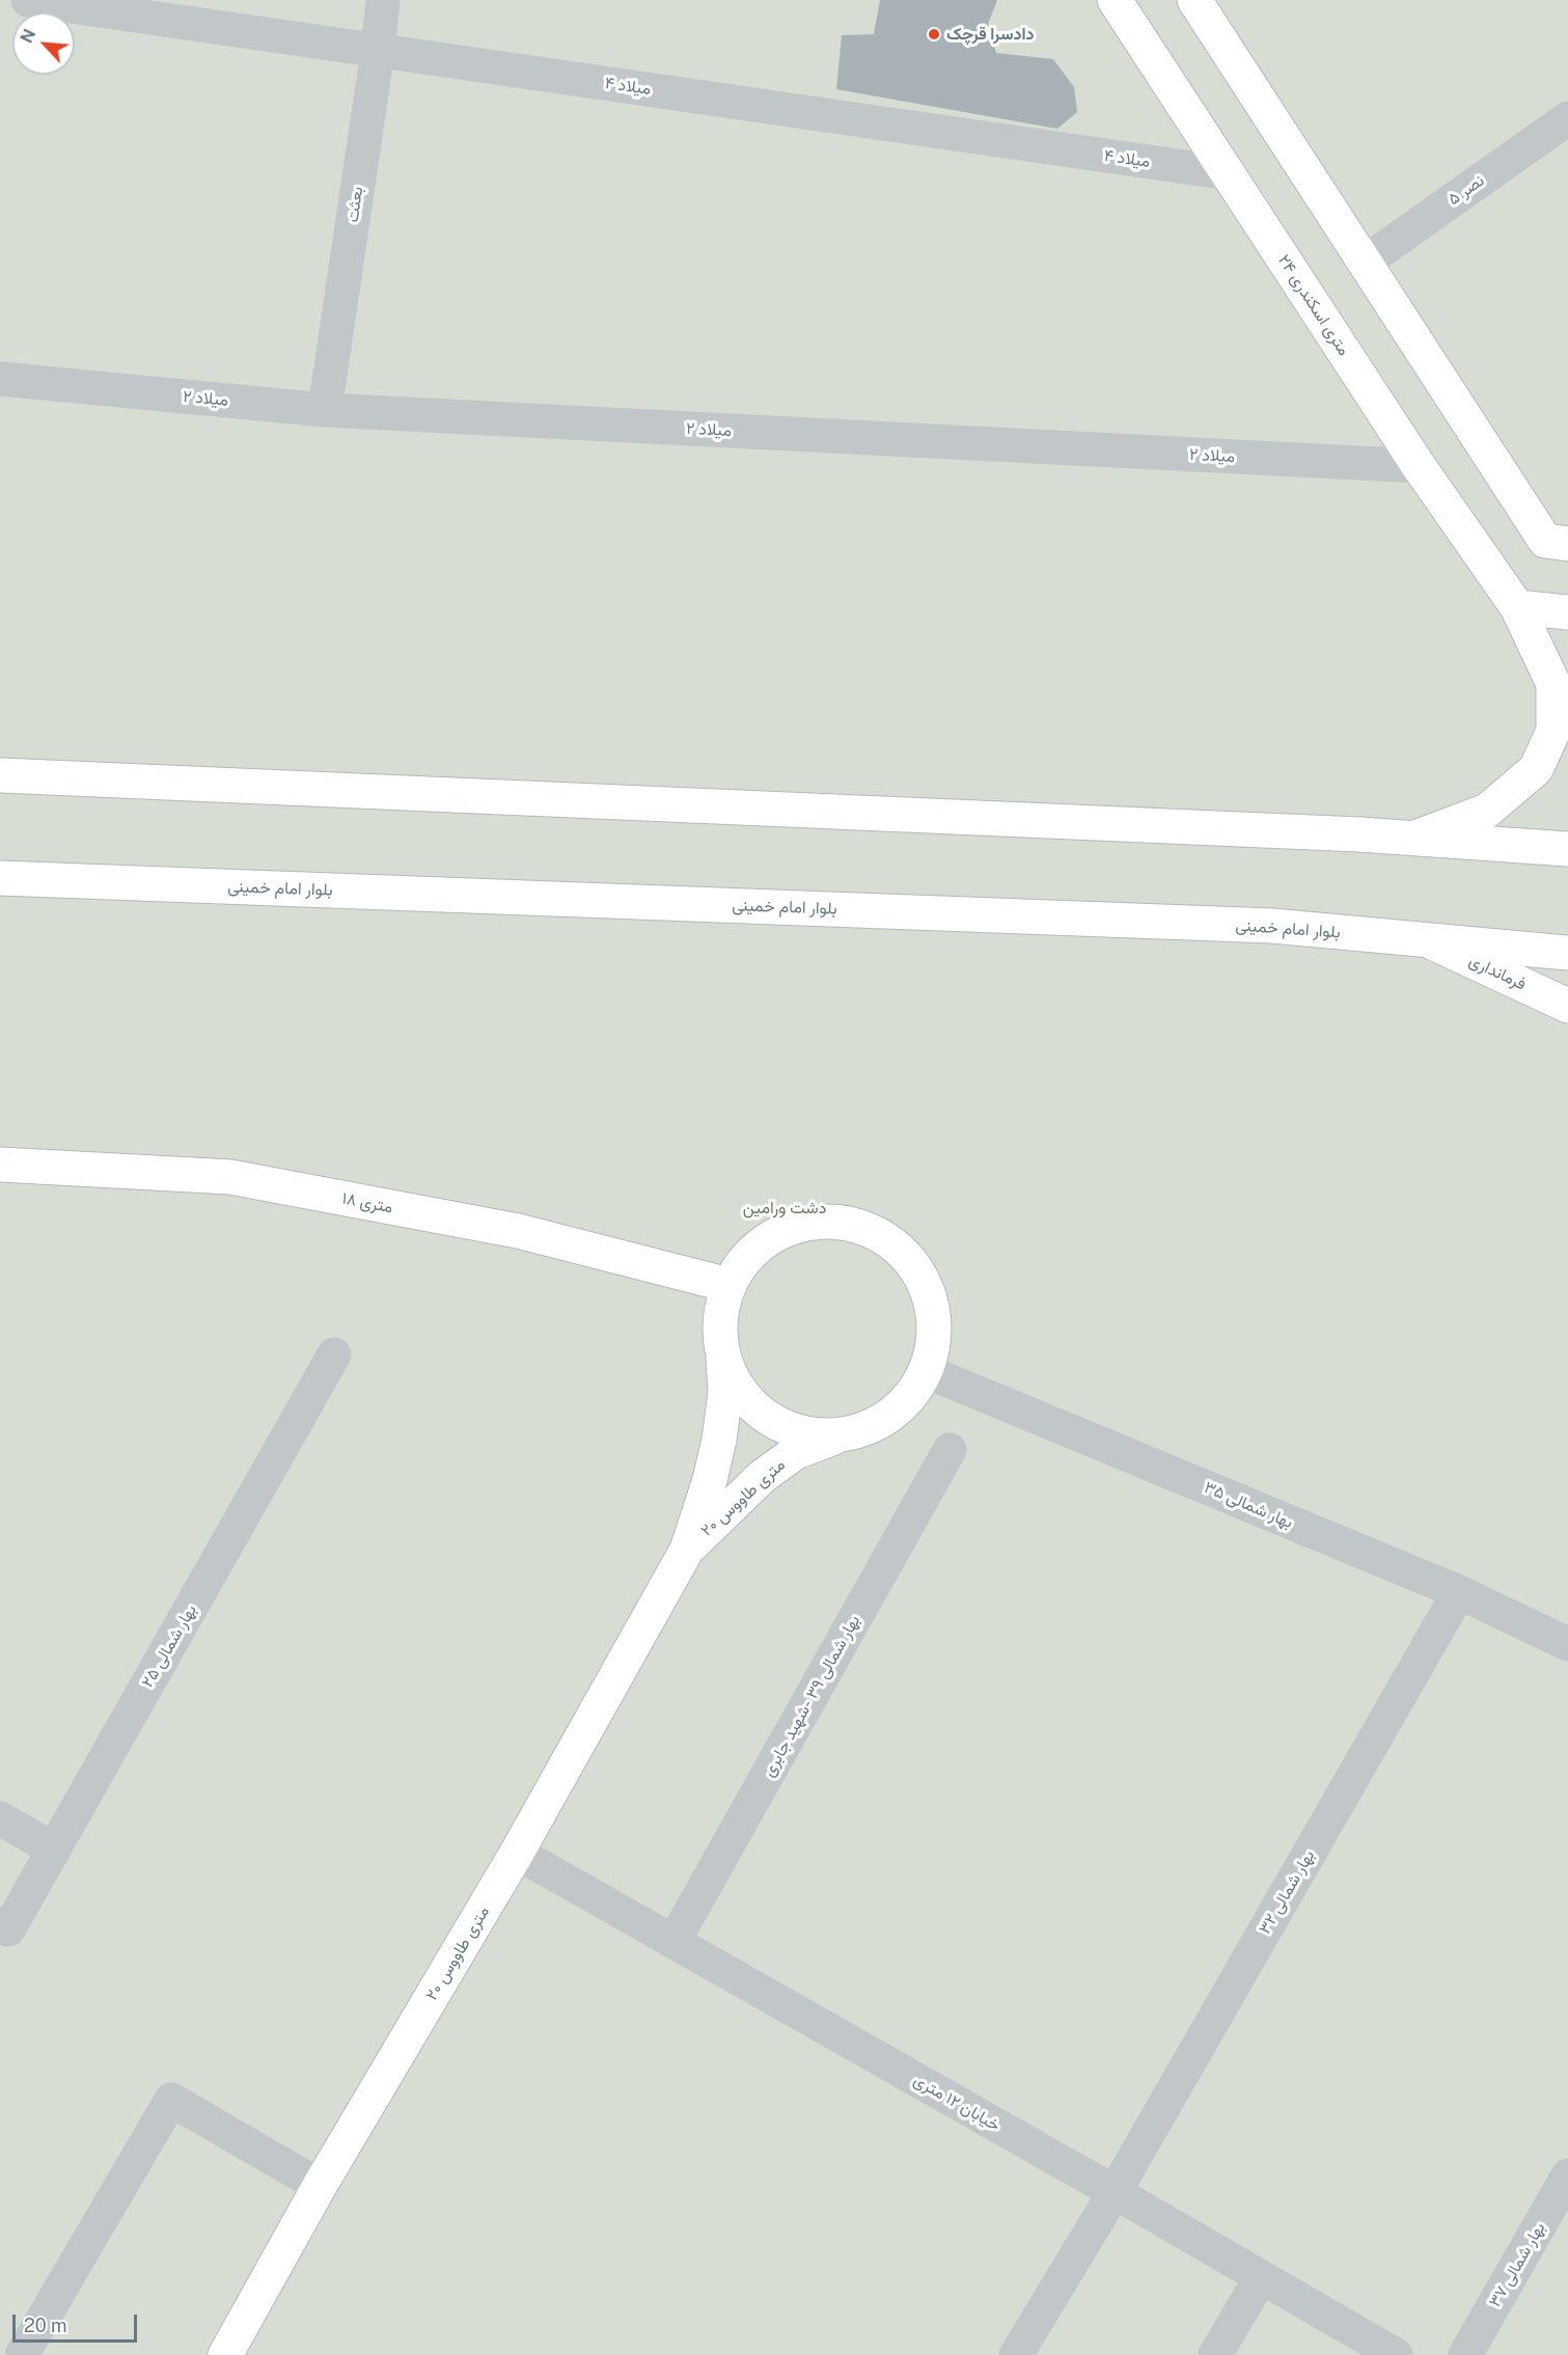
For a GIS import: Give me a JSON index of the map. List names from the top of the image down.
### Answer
{
  "streets": {
    "main road": [
      "۲۴ متری اسکندری",
      "بلوار امام خمینی",
      "فرمانداری",
      "۱۸ متری",
      "۲۰ متری طاووس"
    ],
    "street": [
      "میلاد ۴",
      "نصر ۵",
      "بعثت",
      "میلاد ۲",
      "بهار شمالی ۳۵",
      "بهار شمالی ۲۵",
      "بهار شمالی ۳۹ -شهید جابری",
      "بهار شمالی ۳۲",
      "خیابان ۱۲ متری",
      "بهار شمالی ۳۷"
    ]
  },
  "crossings": [
    ["میلاد ۴", "بعثت"],
    ["میلاد ۴", "۲۴ متری اسکندری"],
    ["بعثت", "میلاد ۲"],
    ["۲۴ متری اسکندری", "میلاد ۲"],
    ["بلوار امام خمینی", "فرمانداری"],
    ["۱۸ متری", "۲۰ متری طاووس"],
    ["۱۸ متری", "بهار شمالی ۳۵"],
    ["۲۰ متری طاووس", "بهار شمالی ۳۵"],
    ["۲۰ متری طاووس", "خیابان ۱۲ متری"],
    ["بهار شمالی ۳۵", "بهار شمالی ۳۲"],
    ["بهار شمالی ۳۹ -شهید جابری", "خیابان ۱۲ متری"],
    ["بهار شمالی ۳۲", "خیابان ۱۲ متری"]
  ],
  "parks": ["دشت ورامین"],
  "places": ["دادسرا قرچک"],
  "scale_bar": "20 m",
  "north": "top left"
}
